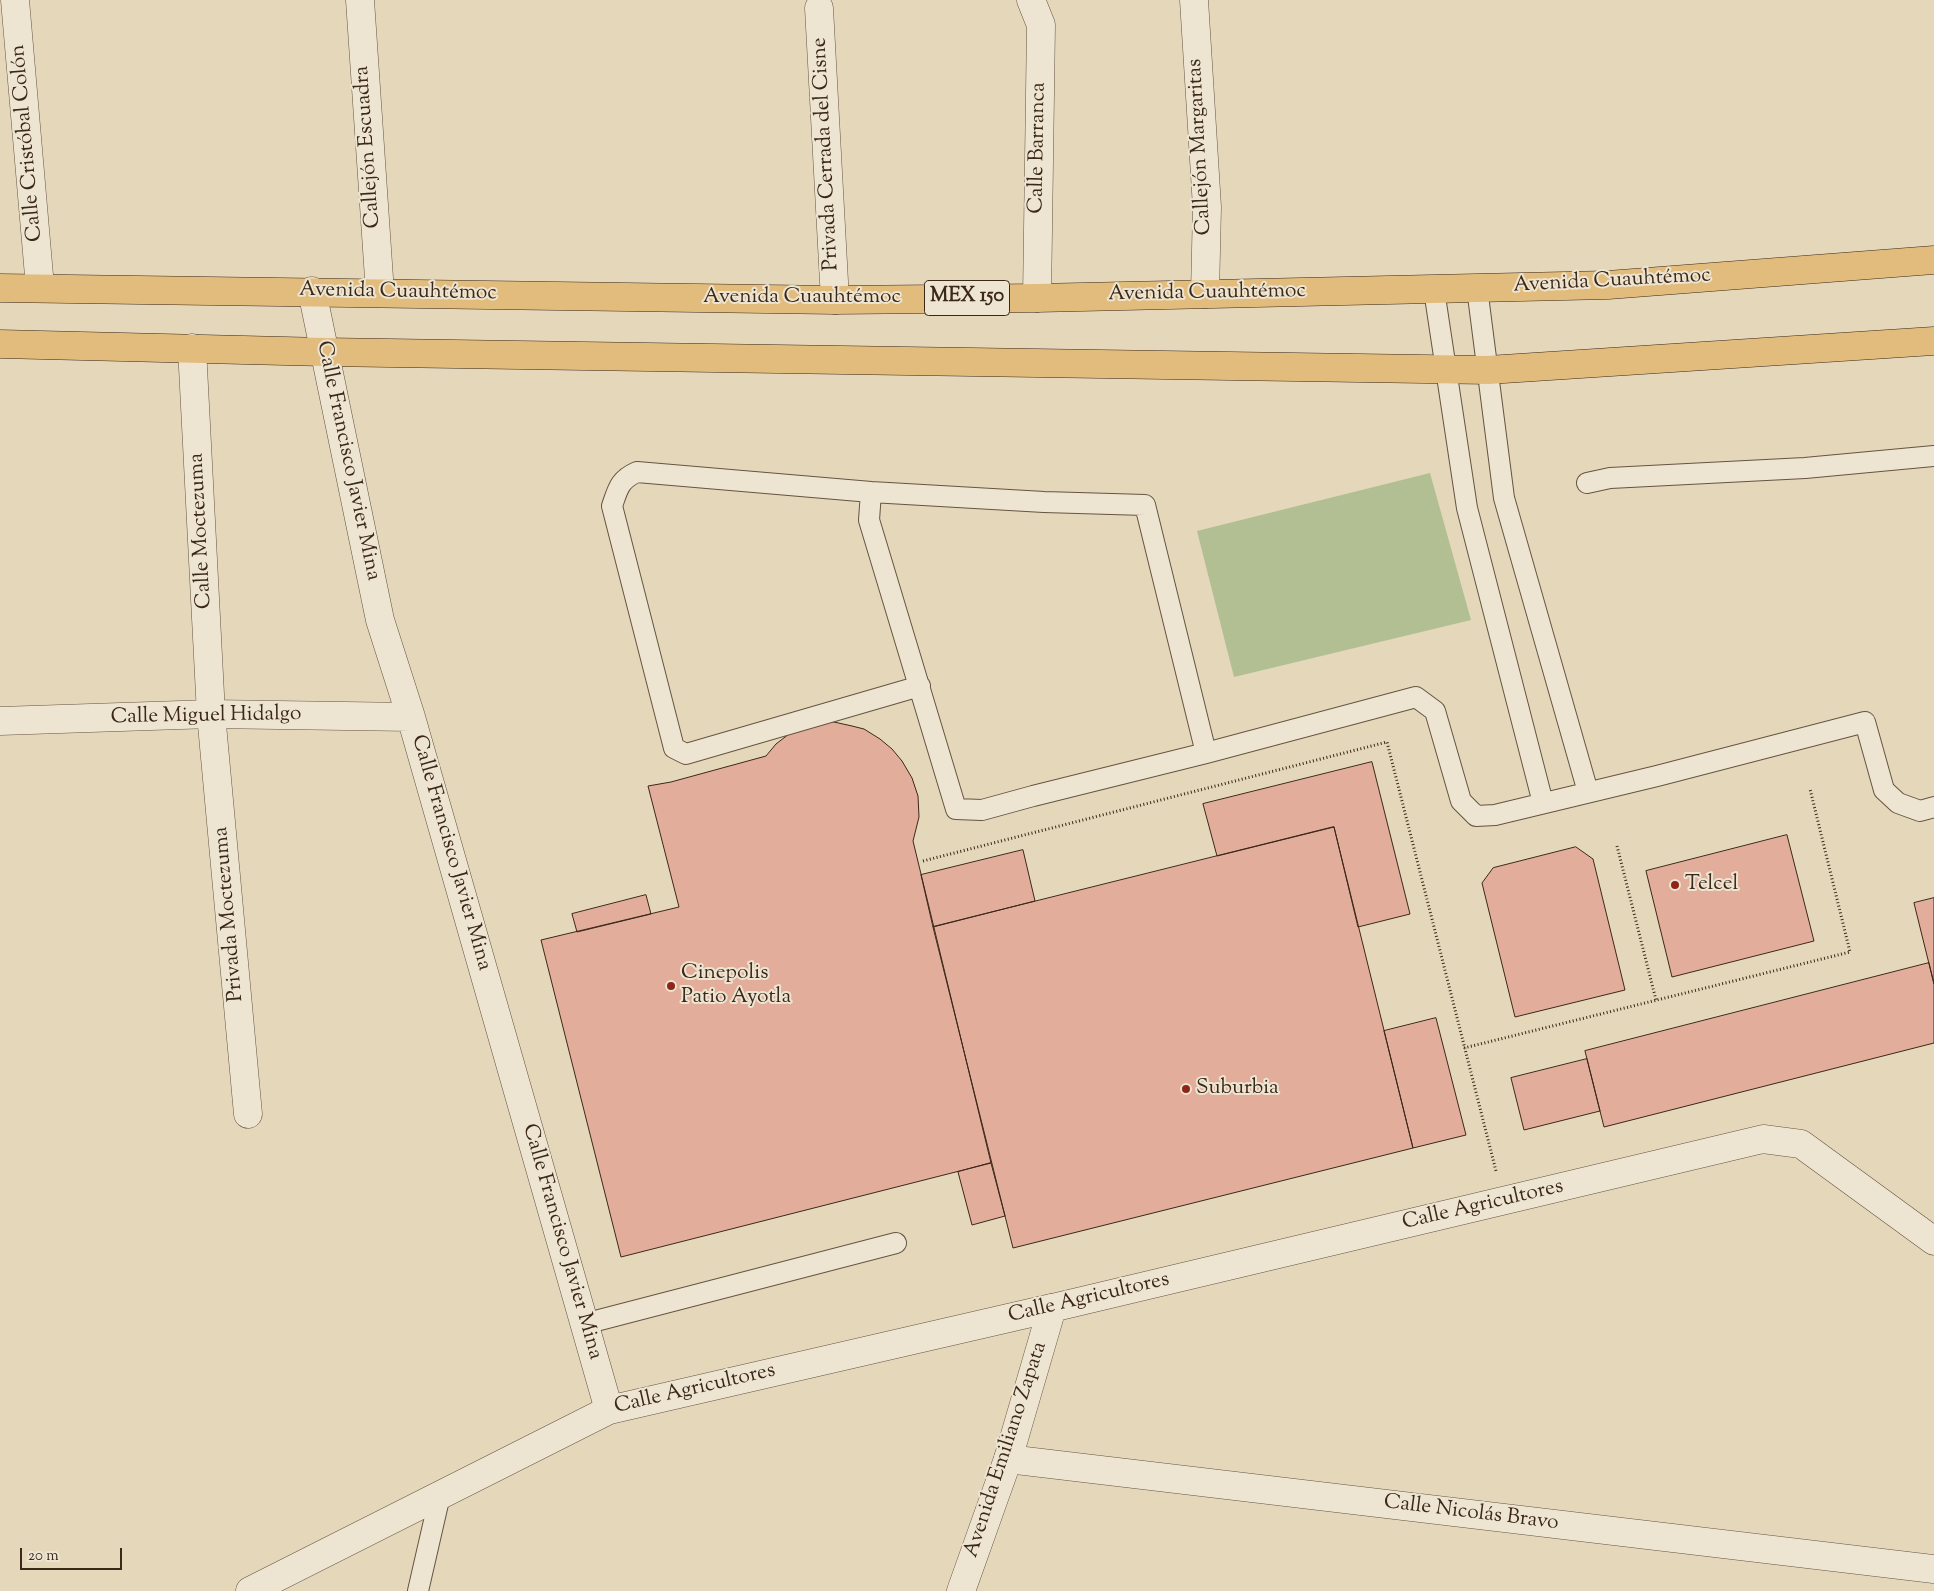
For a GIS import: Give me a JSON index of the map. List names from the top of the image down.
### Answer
{
  "streets": {
    "main road": ["Avenida Cuauhtémoc", "MEX 150"],
    "street": [
      "Calle Cristóbal Colón",
      "Callejón Escuadra",
      "Callejón Margaritas",
      "Calle Barranca",
      "Privada Cerrada del Cisne",
      "Calle Francisco Javier Mina",
      "Calle Moctezuma",
      "Calle Miguel Hidalgo",
      "Privada Moctezuma",
      "Calle Agricultores",
      "Avenida Emiliano Zapata",
      "Calle Nicolás Bravo"
    ]
  },
  "crossings": [
    ["Calle Cristóbal Colón", "Avenida Cuauhtémoc"],
    ["Callejón Escuadra", "Avenida Cuauhtémoc"],
    ["Callejón Margaritas", "Avenida Cuauhtémoc"],
    ["Calle Barranca", "Avenida Cuauhtémoc"],
    ["Privada Cerrada del Cisne", "Avenida Cuauhtémoc"],
    ["Avenida Cuauhtémoc", "Calle Francisco Javier Mina"],
    ["Calle Francisco Javier Mina", "Calle Miguel Hidalgo"],
    ["Calle Francisco Javier Mina", "Calle Agricultores"],
    ["Calle Moctezuma", "Calle Miguel Hidalgo"],
    ["Calle Moctezuma", "Privada Moctezuma"],
    ["Calle Miguel Hidalgo", "Privada Moctezuma"],
    ["Calle Agricultores", "Avenida Emiliano Zapata"],
    ["Avenida Emiliano Zapata", "Calle Nicolás Bravo"]
  ],
  "places": ["Telcel", "Cinepolis Patio Ayotla", "Suburbia"],
  "scale_bar": "20 m"
}
